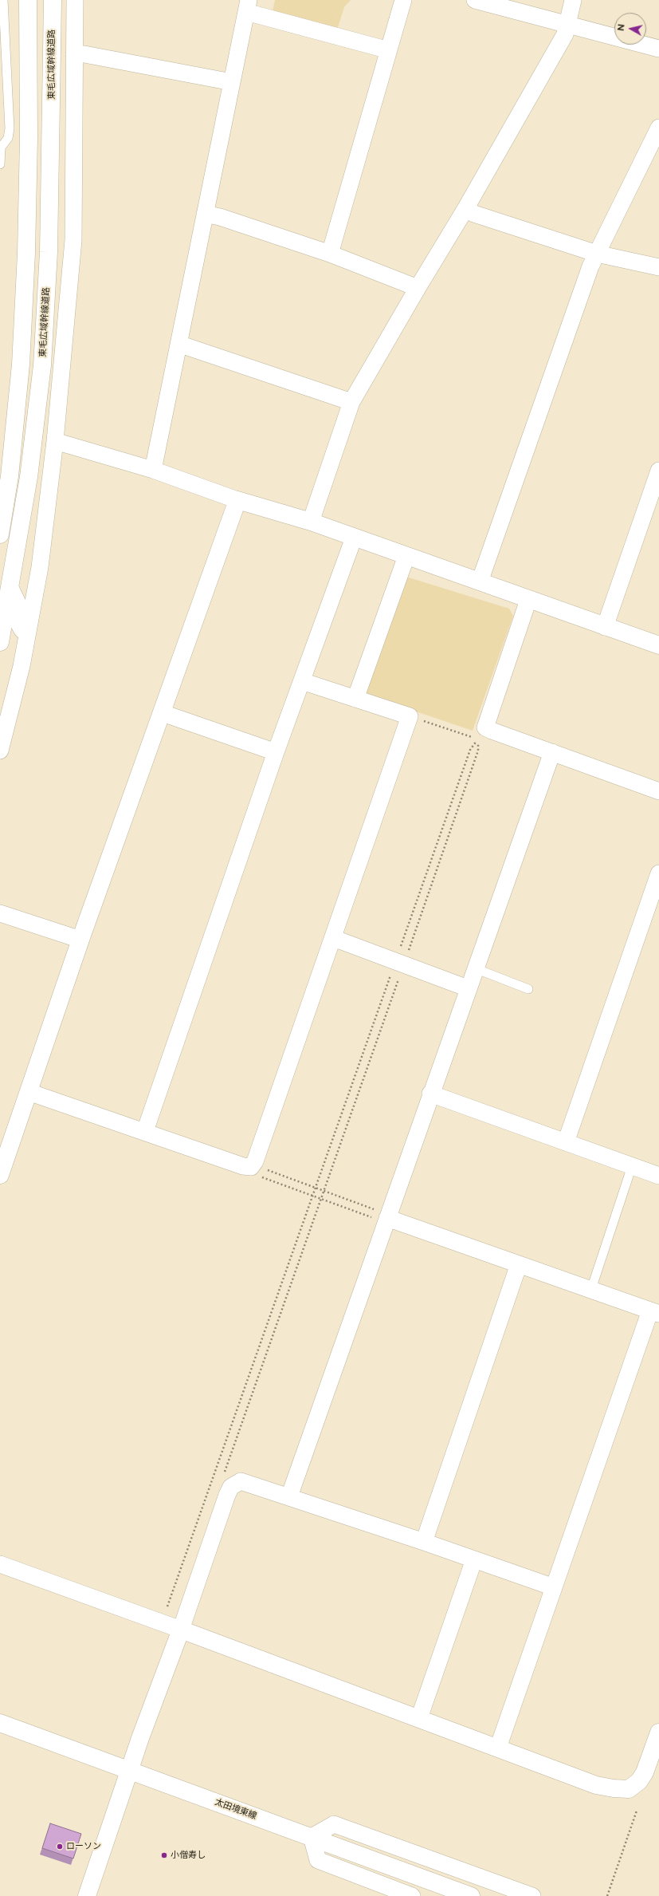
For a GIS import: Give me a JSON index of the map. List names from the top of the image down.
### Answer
{
  "streets": {
    "main road": ["東毛広域幹線道路", "太田境東線"]
  },
  "places": ["ローソン", "小僧寿し"],
  "north": "left"
}
